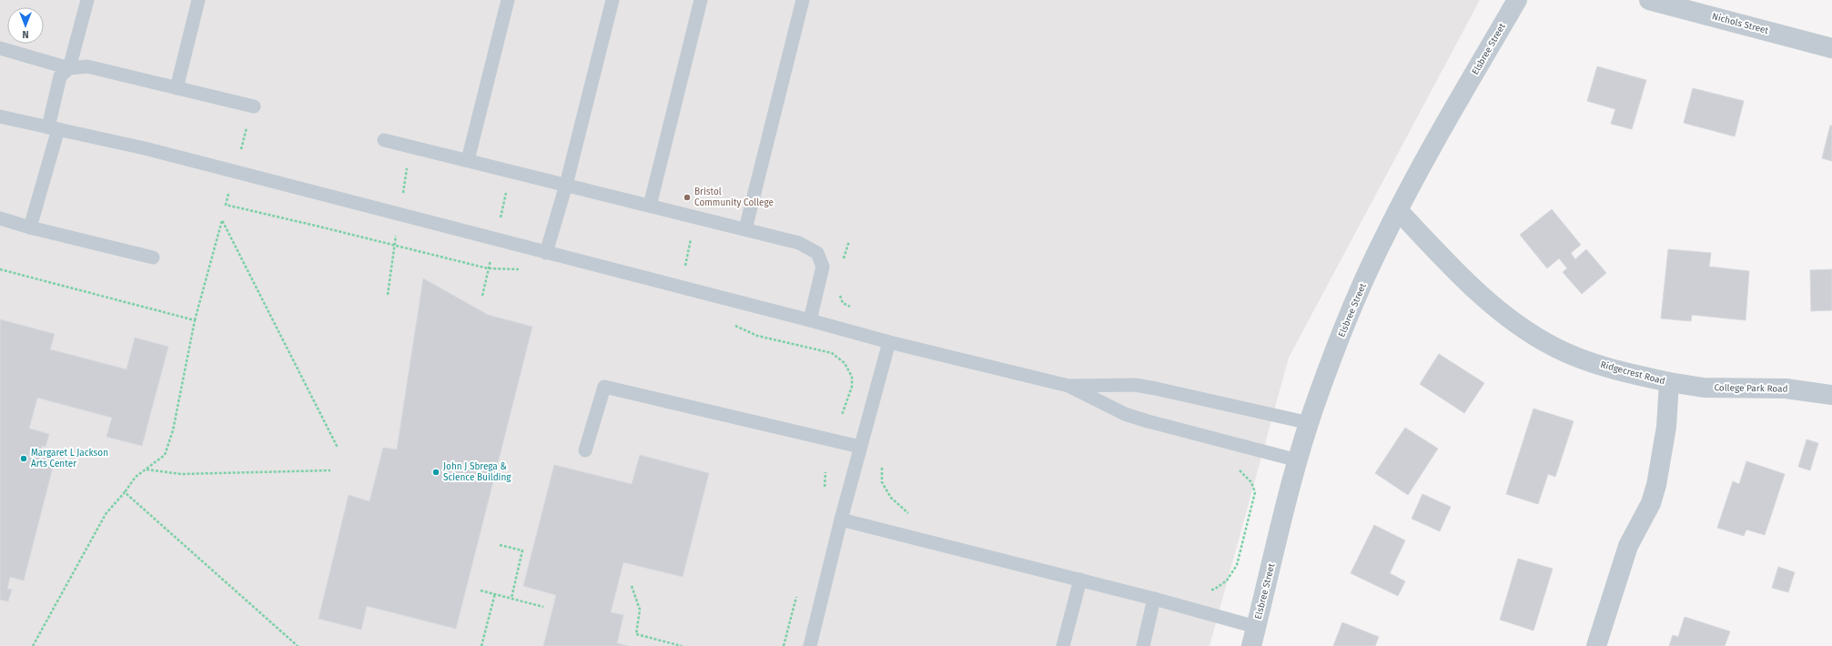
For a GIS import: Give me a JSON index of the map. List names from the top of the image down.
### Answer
{
  "streets": {
    "street": [
      "Nichols Street",
      "Elsbree Street",
      "Ridgecrest Road",
      "College Park Road"
    ]
  },
  "crossings": [
    ["Elsbree Street", "Ridgecrest Road"],
    ["Ridgecrest Road", "College Park Road"]
  ],
  "places": ["Bristol Community College", "Margaret L Jackson Arts Center", "John J Sbrega & Science Building"],
  "north": "bottom"
}
